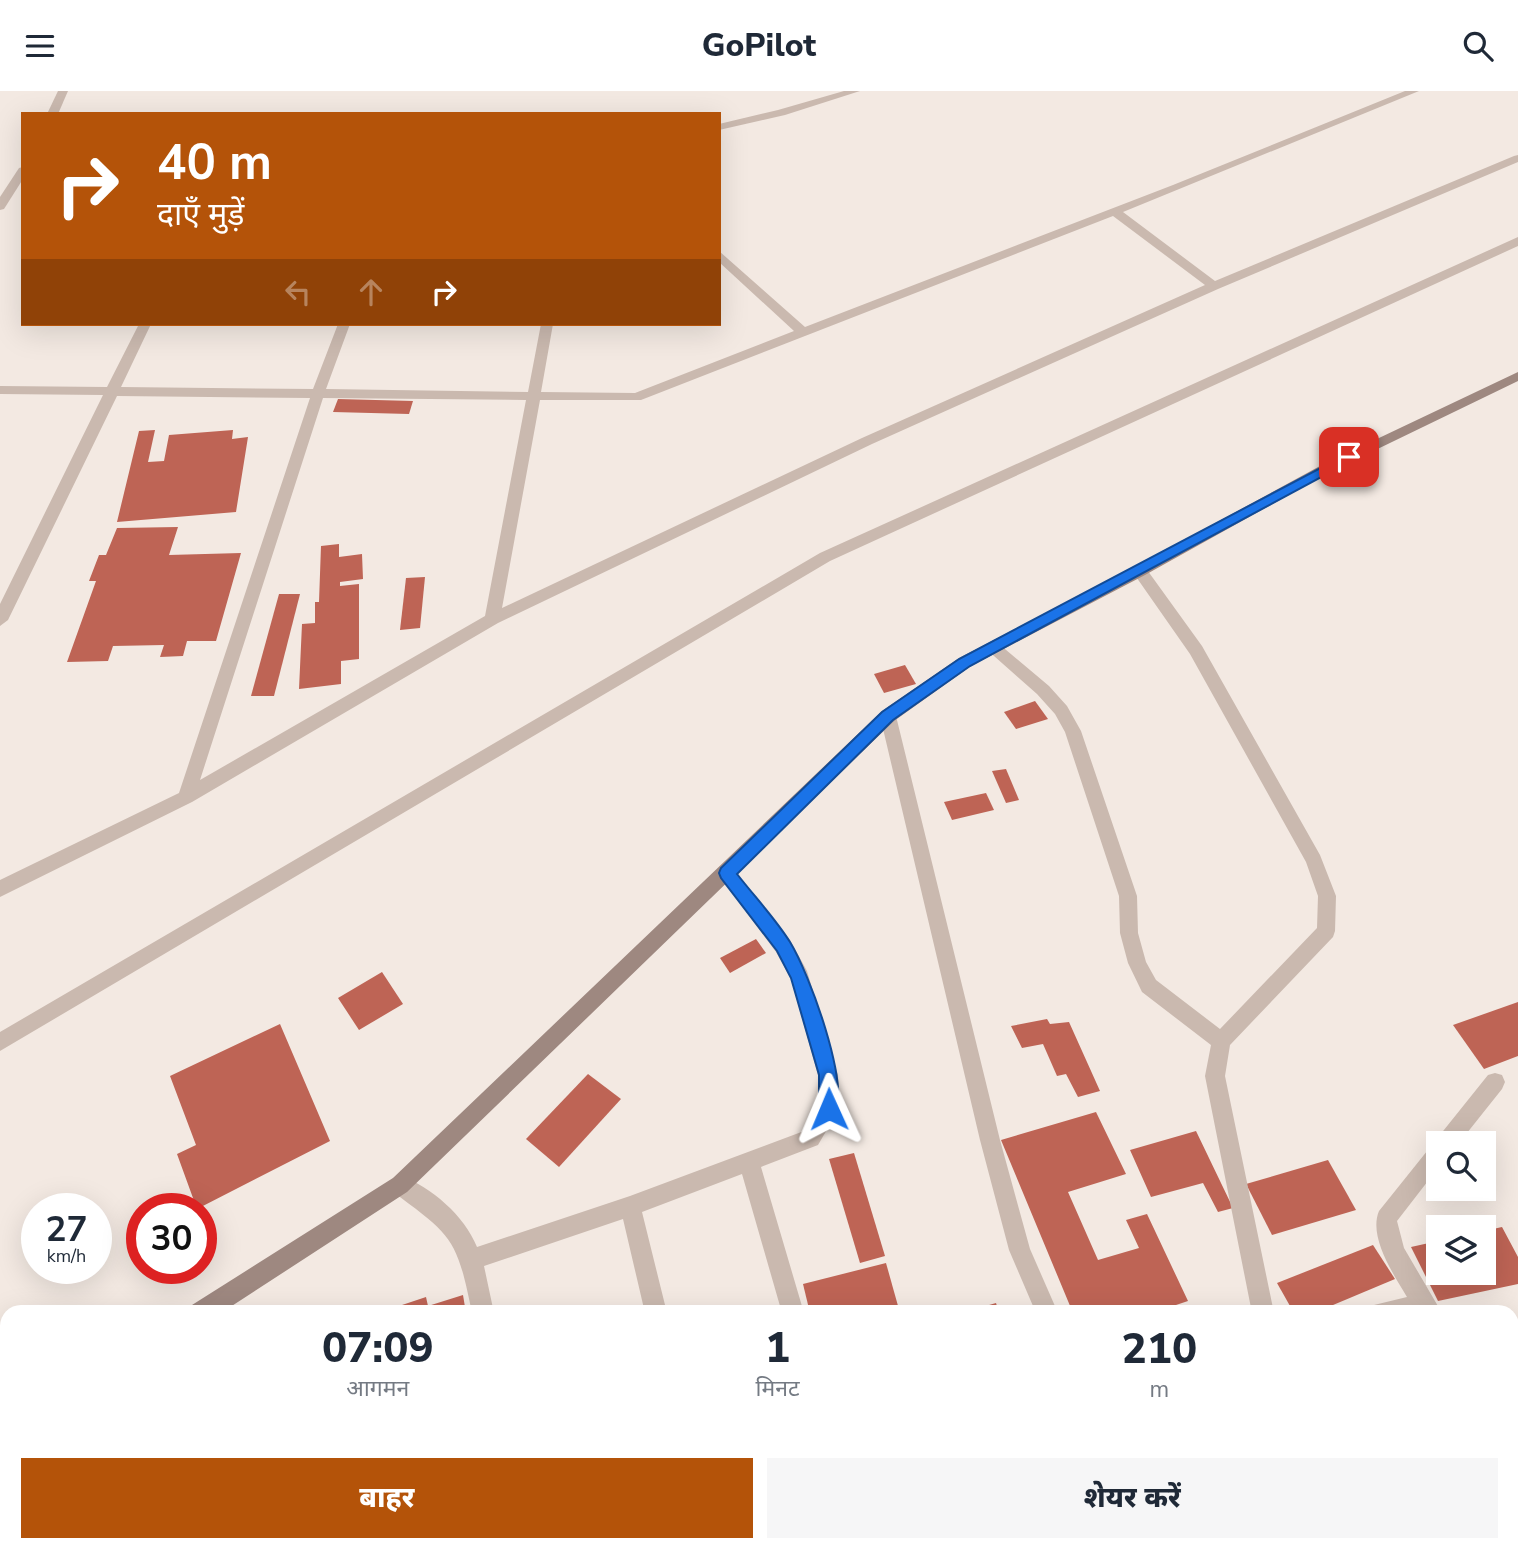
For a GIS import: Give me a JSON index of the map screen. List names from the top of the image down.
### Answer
{
  "page": {
    "header": "GoPilot",
    "turn": ["40 m", "दाएँ मुड़ें"],
    "speed": "27 km/h",
    "limit": "30",
    "eta": [
      "07:09",
      "आगमन",
      "1",
      "मिनट",
      "210",
      "m"
    ],
    "buttons": ["बाहर", "शेयर करें"]
  }
}
